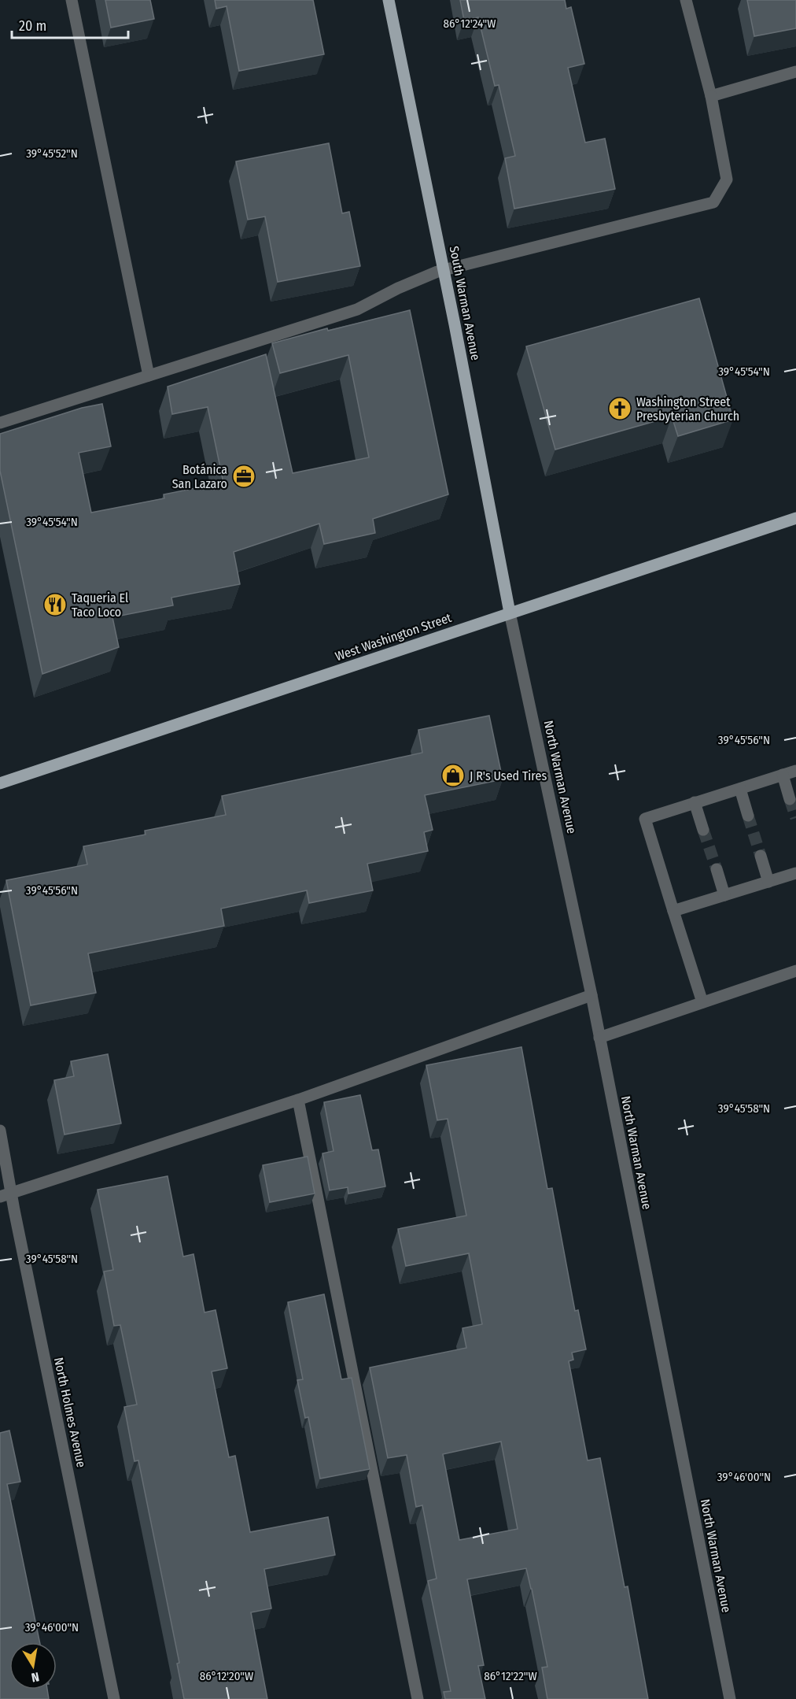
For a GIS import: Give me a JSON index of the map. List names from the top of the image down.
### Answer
{
  "streets": {
    "main road": ["South Warman Avenue", "West Washington Street"],
    "street": ["North Warman Avenue", "North Holmes Avenue"]
  },
  "crossings": [
    ["South Warman Avenue", "West Washington Street"],
    ["South Warman Avenue", "North Warman Avenue"],
    ["West Washington Street", "North Warman Avenue"]
  ],
  "places": {
    "church": ["Washington Street Presbyterian Church"],
    "office": ["Botánica San Lazaro"],
    "restaurant": ["Taqueria El Taco Loco"],
    "shop": ["J R's Used Tires"]
  },
  "scale_bar": "20 m",
  "north": "bottom",
  "coordinates": [
    "86°12'24\"W",
    "39°45'52\"N",
    "39°45'54\"N",
    "39°45'56\"N",
    "39°45'58\"N",
    "39°46'00\"N",
    "86°12'20\"W",
    "86°12'22\"W"
  ]
}
